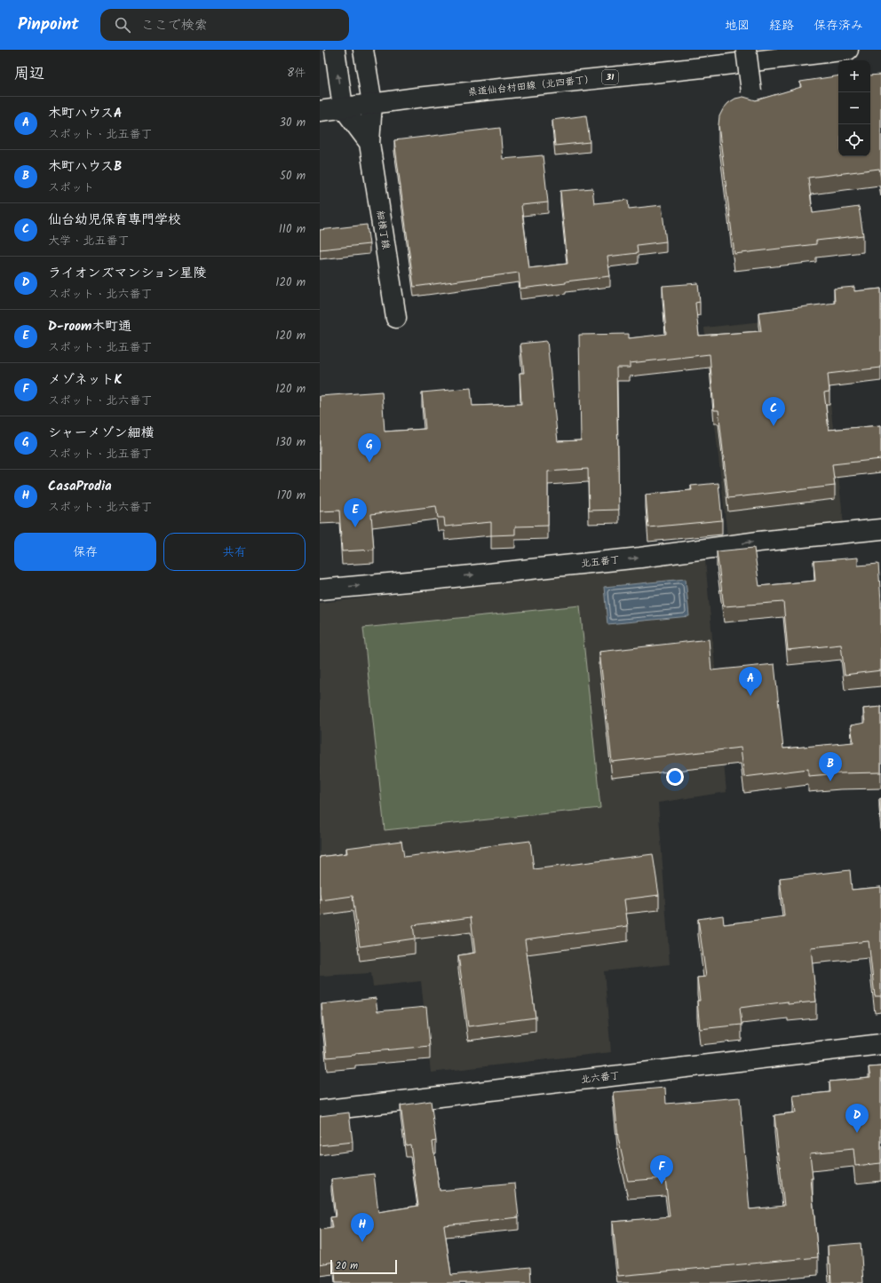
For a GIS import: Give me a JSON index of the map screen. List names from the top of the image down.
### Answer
{
  "streets": {
    "street": [
      "31",
      "県道仙台村田線（北四番丁）",
      "細横丁線",
      "北五番丁",
      "北六番丁"
    ]
  },
  "crossings": [
    ["県道仙台村田線（北四番丁）", "細横丁線"]
  ],
  "one_way": ["北五番丁"],
  "scale_bar": "20 m",
  "page": {
    "header": "Pinpoint",
    "search": "ここで検索",
    "nav": ["地図", "経路", "保存済み"],
    "heading": ["周辺", "8件"],
    "map_buttons": ["+", "−"],
    "list": [
      {
        "mark": "A",
        "name": "木町ハウスA",
        "note": "スポット · 北五番丁",
        "value": "30 m"
      },
      {
        "mark": "B",
        "name": "木町ハウスB",
        "note": "スポット",
        "value": "50 m"
      },
      {
        "mark": "C",
        "name": "仙台幼児保育専門学校",
        "note": "大学 · 北五番丁",
        "value": "110 m"
      },
      {
        "mark": "D",
        "name": "ライオンズマンション星陵",
        "note": "スポット · 北六番丁",
        "value": "120 m"
      },
      {
        "mark": "E",
        "name": "D-room木町通",
        "note": "スポット · 北五番丁",
        "value": "120 m"
      },
      {
        "mark": "F",
        "name": "メゾネットK",
        "note": "スポット · 北六番丁",
        "value": "120 m"
      },
      {
        "mark": "G",
        "name": "シャーメゾン細横",
        "note": "スポット · 北五番丁",
        "value": "130 m"
      },
      {
        "mark": "H",
        "name": "CasaProdia",
        "note": "スポット · 北六番丁",
        "value": "170 m"
      }
    ],
    "pins": [
      "C",
      "G",
      "E",
      "A",
      "B",
      "D",
      "F",
      "H"
    ],
    "buttons": ["保存", "共有"],
    "scale": "20 m"
  }
}
